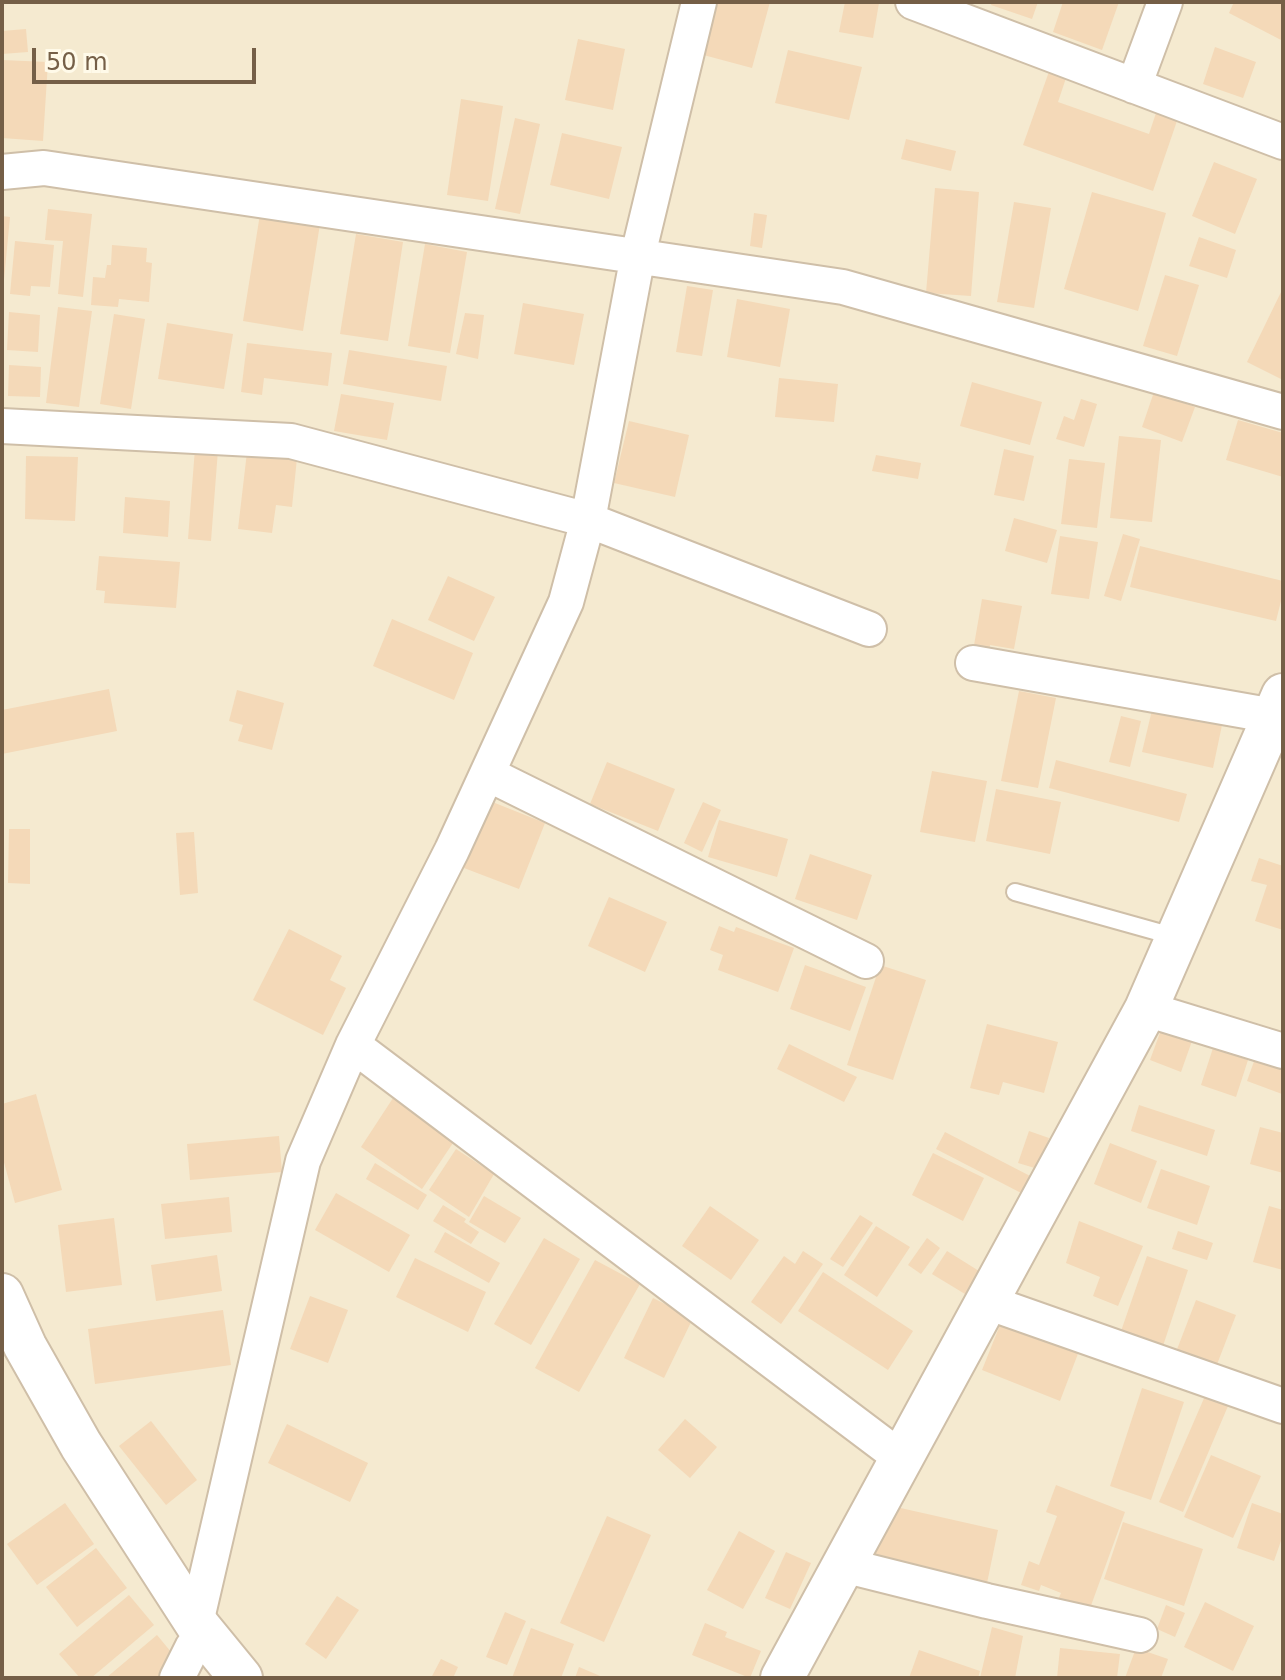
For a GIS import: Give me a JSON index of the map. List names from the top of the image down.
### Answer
{
  "scale_bar": "50 m"
}
